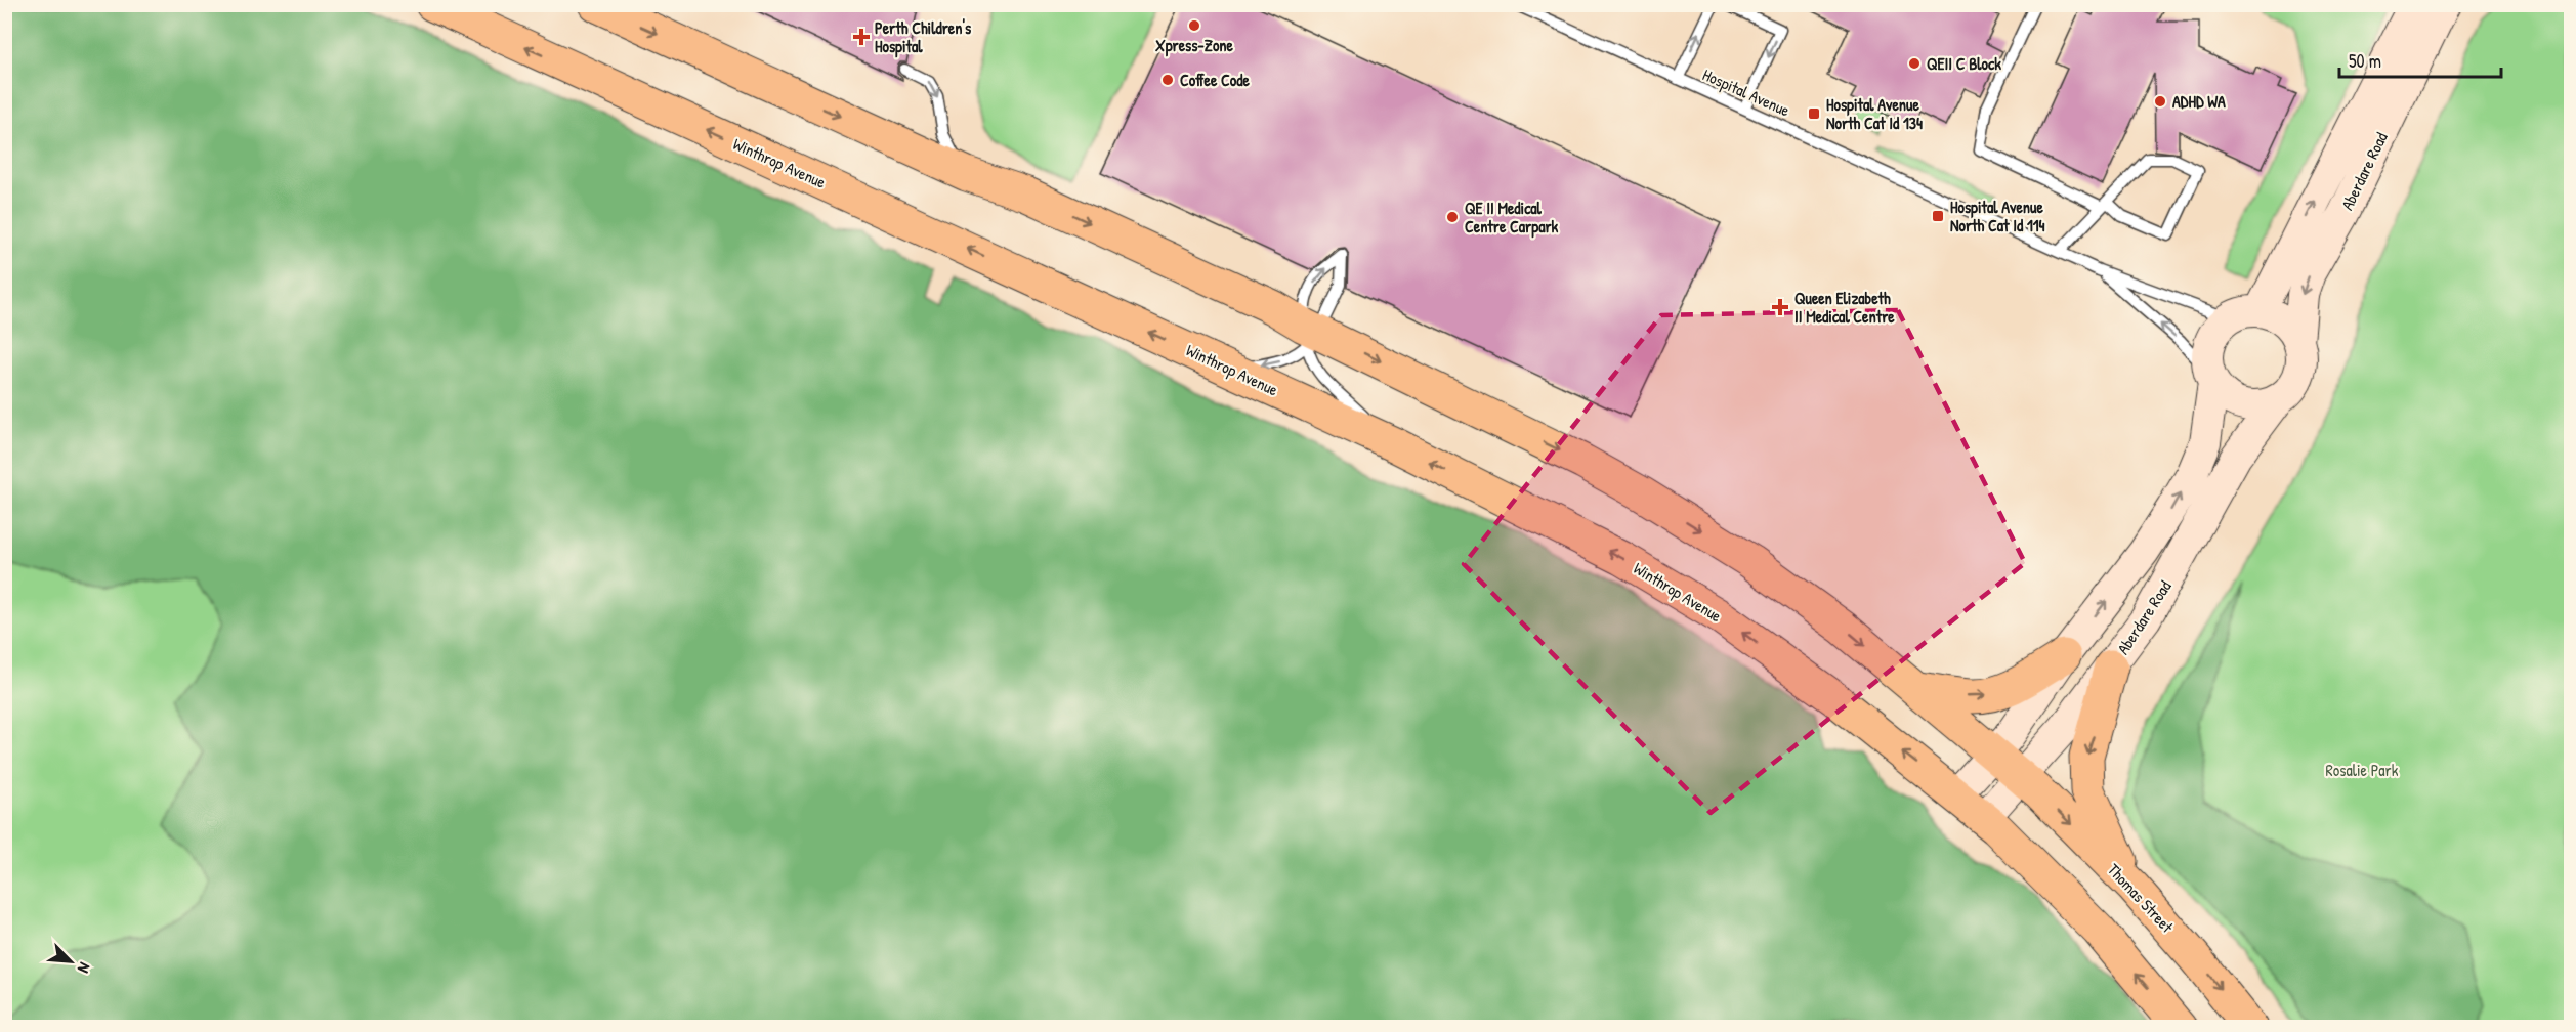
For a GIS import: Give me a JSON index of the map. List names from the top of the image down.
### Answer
{
  "streets": {
    "main road": ["Winthrop Avenue", "Aberdare Road", "Thomas Street"],
    "lane": ["Hospital Avenue"]
  },
  "crossings": [
    ["Hospital Avenue", "Aberdare Road"],
    ["Winthrop Avenue", "Aberdare Road"],
    ["Aberdare Road", "Thomas Street"]
  ],
  "parks": ["Rosalie Park"],
  "places": {
    "other": [
      "Xpress-Zone",
      "QEII C Block",
      "Coffee Code",
      "ADHD WA",
      "QE II Medical Centre Carpark"
    ],
    "health": ["Perth Children's Hospital", "Queen Elizabeth II Medical Centre"],
    "transit": ["Hospital Avenue North Cat Id 134", "Hospital Avenue North Cat Id 114"]
  },
  "scale_bar": "50 m",
  "north": "bottom right"
}
